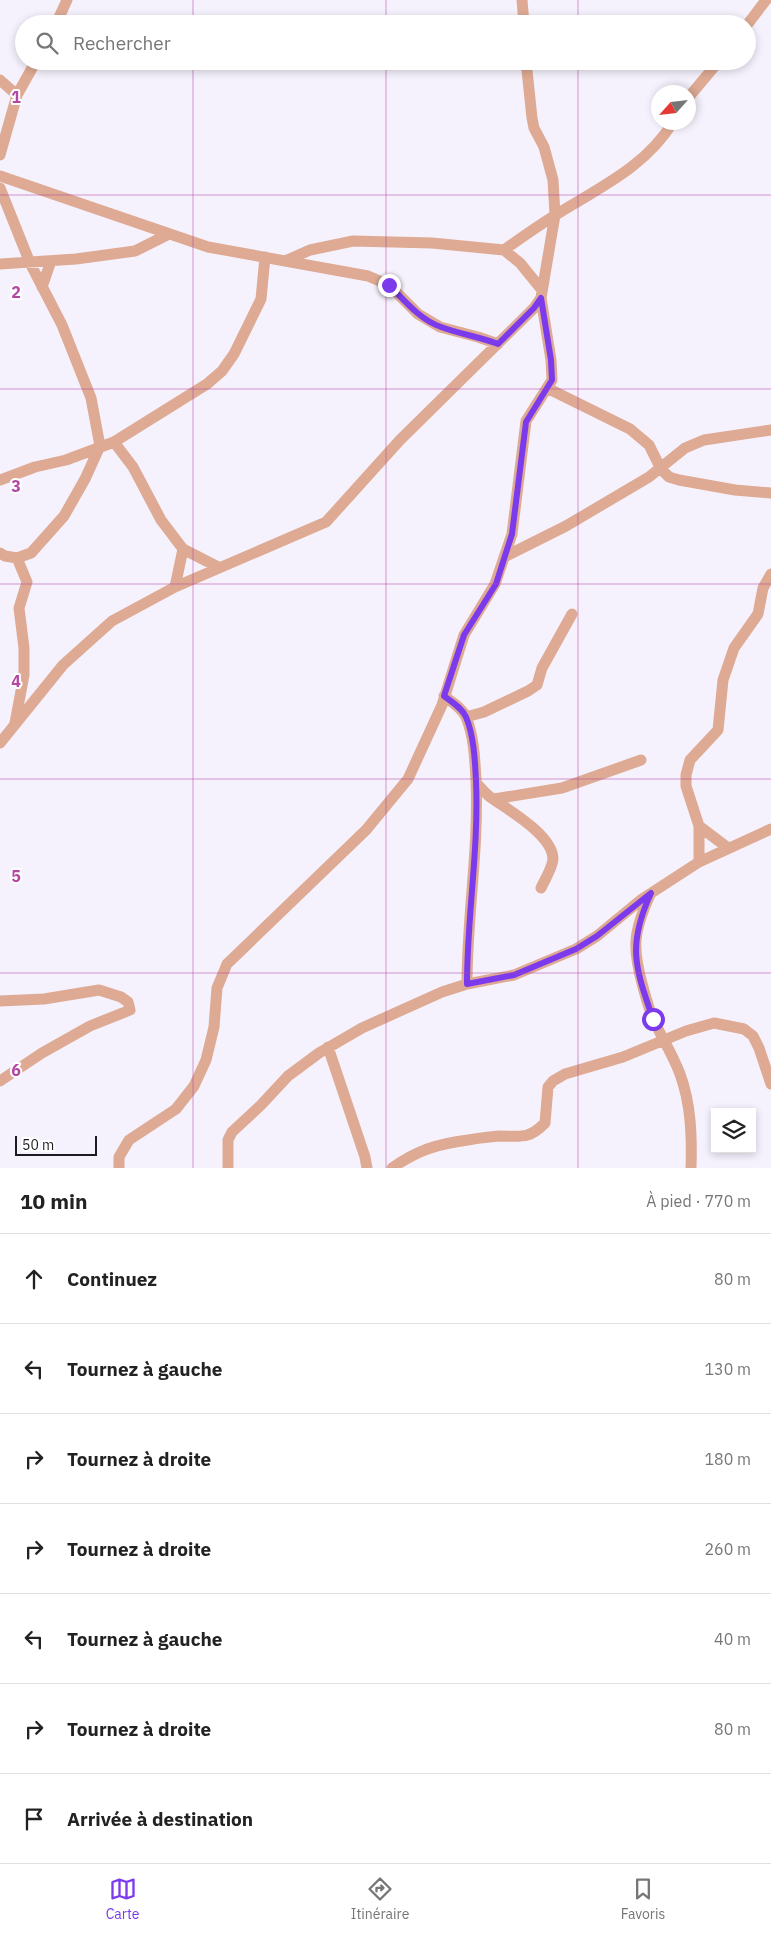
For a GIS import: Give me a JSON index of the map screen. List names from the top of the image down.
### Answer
{
  "scale_bar": "50 m",
  "north": "bottom left",
  "page": {
    "search": "Rechercher",
    "scale": "50 m",
    "heading": ["10 min", "À pied · 770 m"],
    "list": [
      ["Continuez", "80 m"],
      ["Tournez à gauche", "130 m"],
      ["Tournez à droite", "180 m"],
      ["Tournez à droite", "260 m"],
      ["Tournez à gauche", "40 m"],
      ["Tournez à droite", "80 m"],
      "Arrivée à destination"
    ],
    "nav": ["Carte", "Itinéraire", "Favoris"]
  },
  "grid": {
    "rows": [
      "1",
      "2",
      "3",
      "4",
      "5",
      "6"
    ]
  }
}
